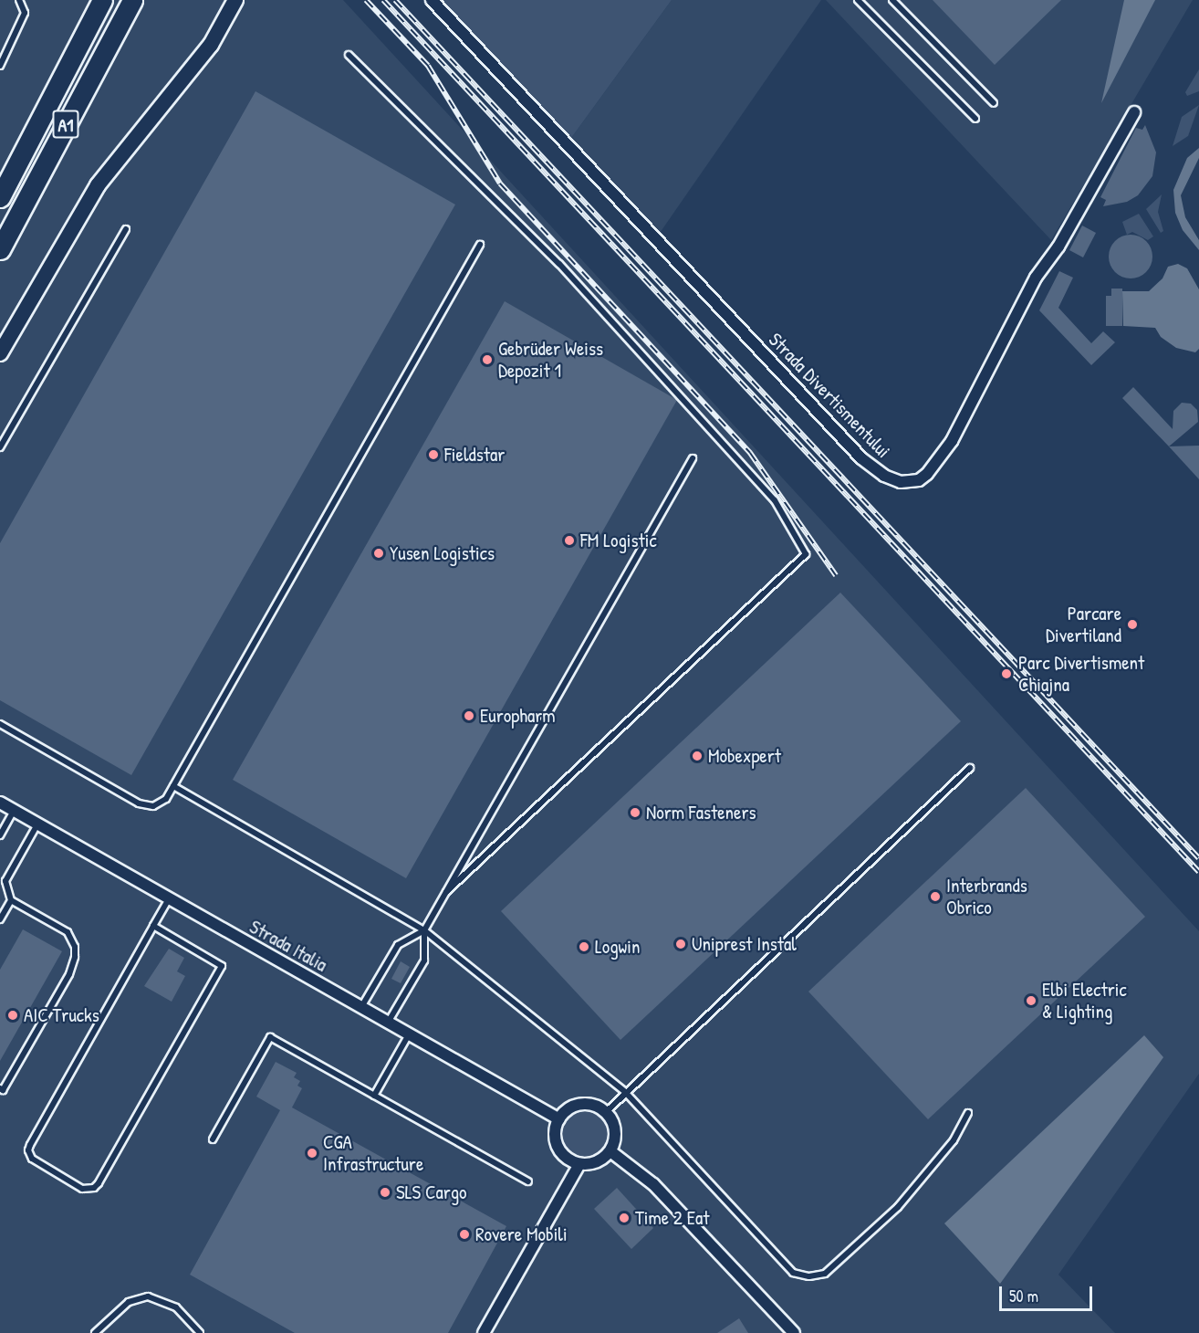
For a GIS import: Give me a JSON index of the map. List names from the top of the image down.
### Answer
{
  "streets": {
    "highway": ["A1"],
    "street": ["Strada Divertismentului", "Strada Italia"]
  },
  "places": [
    "Gebrüder Weiss Depozit 1",
    "Fieldstar",
    "FM Logistic",
    "Yusen Logistics",
    "Parcare Divertiland",
    "Parc Divertisment Chiajna",
    "Europharm",
    "Mobexpert",
    "Norm Fasteners",
    "Interbrands Obrico",
    "Uniprest Instal",
    "Logwin",
    "Elbi Electric & Lighting",
    "AIC Trucks",
    "CGA Infrastructure",
    "SLS Cargo",
    "Time 2 Eat",
    "Rovere Mobili"
  ],
  "scale_bar": "50 m"
}
